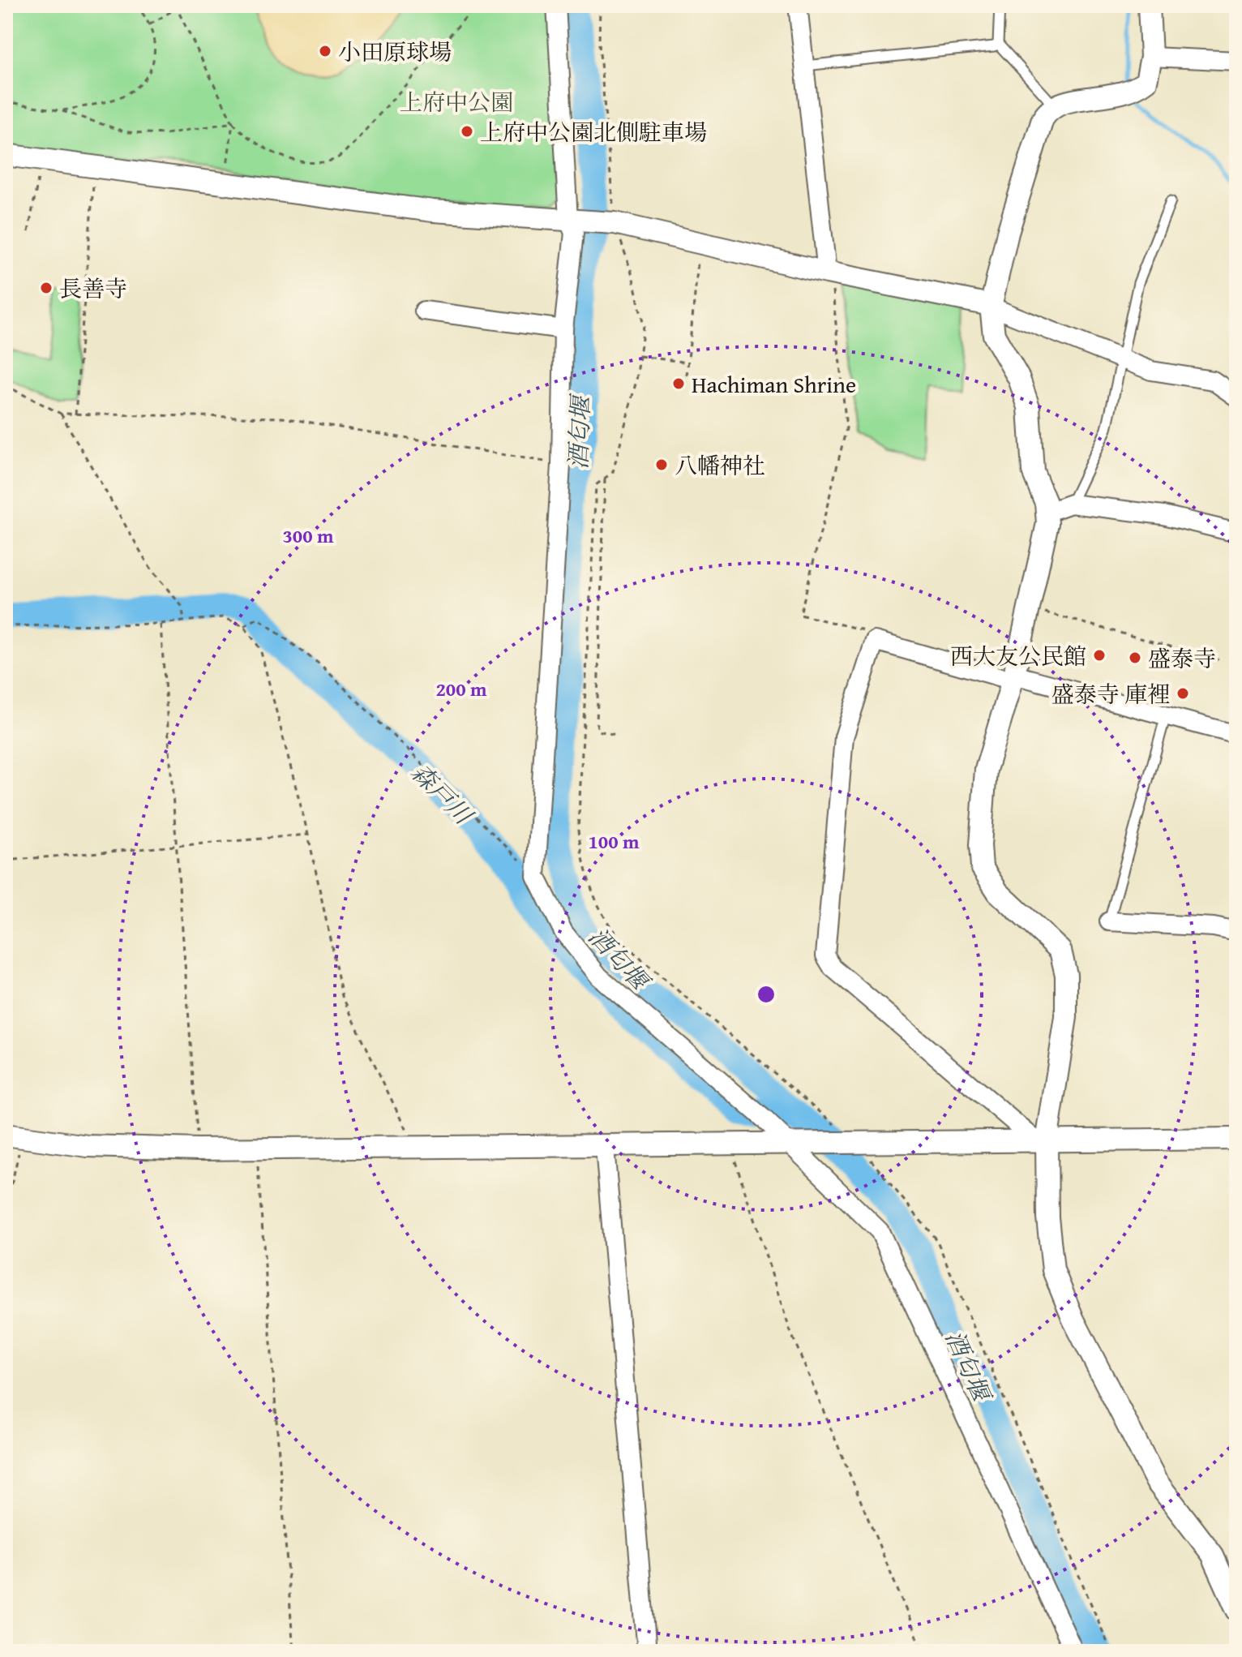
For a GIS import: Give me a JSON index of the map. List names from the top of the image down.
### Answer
{
  "water": ["酒匂堰", "森戸川"],
  "parks": ["上府中公園"],
  "places": [
    "小田原球場",
    "上府中公園北側駐車場",
    "長善寺",
    "Hachiman Shrine",
    "八幡神社",
    "西大友公民館",
    "盛泰寺",
    "盛泰寺 庫裡"
  ],
  "rings": ["300 m", "200 m", "100 m"]
}
